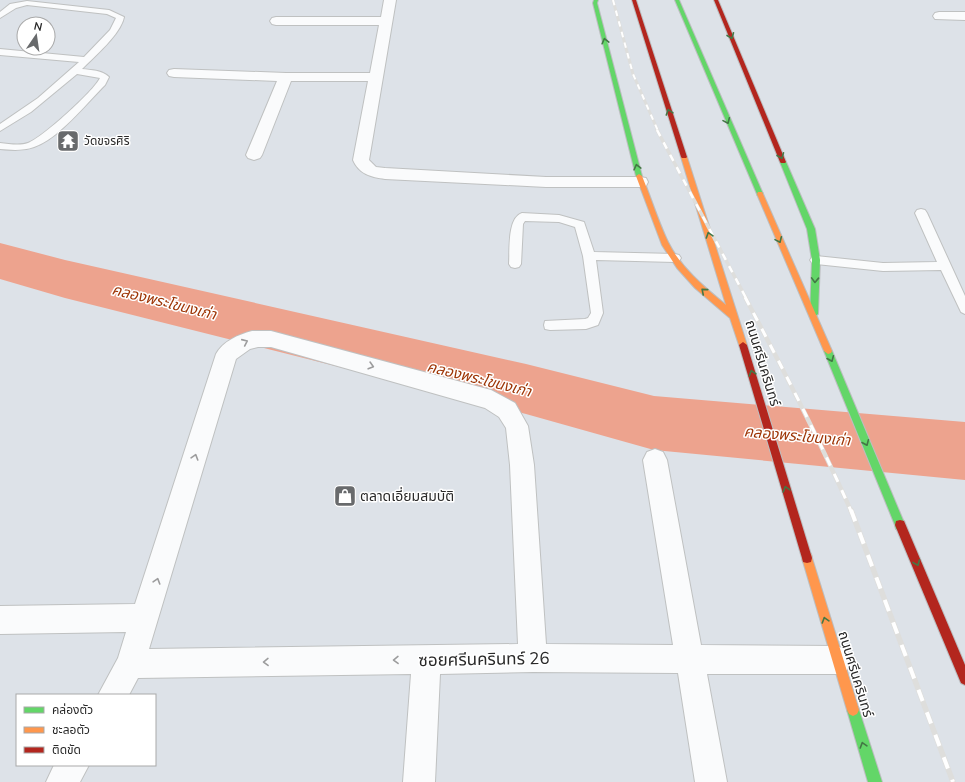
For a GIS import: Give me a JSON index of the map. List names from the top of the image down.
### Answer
{
  "streets": {
    "main road": ["ถนนศรีนครินทร์"],
    "street": ["ซอยศรีนครินทร์ 26"]
  },
  "crossings": [
    ["ถนนศรีนครินทร์", "ซอยศรีนครินทร์ 26"]
  ],
  "one_way": ["ซอยศรีนครินทร์ 26"],
  "water": ["คลองพระโขนงเก่า"],
  "places": {
    "temple": ["วัดขจรศิริ"],
    "shop": ["ตลาดเอี่ยมสมบัติ"]
  },
  "legend": ["คล่องตัว", "ชะลอตัว", "ติดขัด"],
  "north": "top"
}
